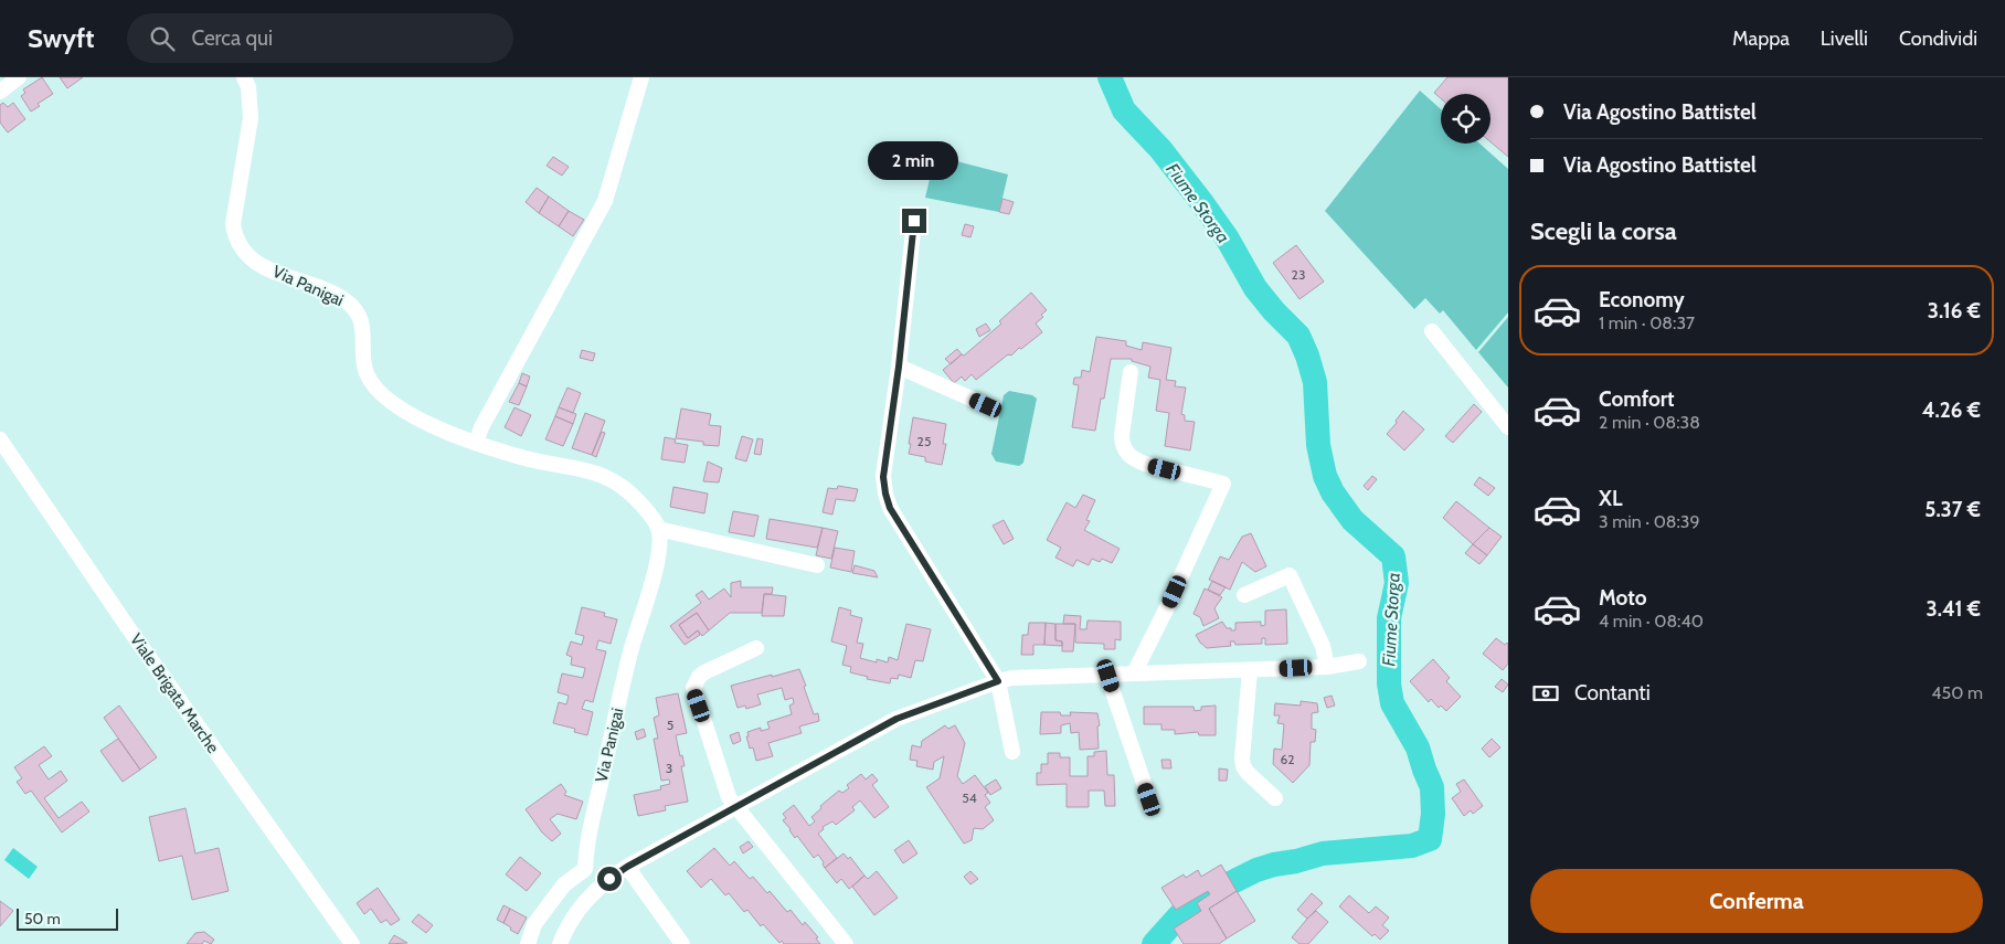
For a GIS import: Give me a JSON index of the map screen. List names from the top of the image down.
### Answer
{
  "streets": {
    "street": ["Via Panigai", "Viale Brigata Marche"]
  },
  "water": ["Fiume Storga"],
  "house_numbers": [
    "23",
    "25",
    "5",
    "62",
    "3",
    "54"
  ],
  "scale_bar": "50 m",
  "page": {
    "header": "Swyft",
    "search": "Cerca qui",
    "nav": ["Mappa", "Livelli", "Condividi"],
    "banner": ["Via Agostino Battistel", "Via Agostino Battistel"],
    "bubble": "2 min",
    "heading": "Scegli la corsa",
    "list": [
      {
        "name": "Economy",
        "note": "1 min · 08:37",
        "value": "3.16 €"
      },
      {
        "name": "Comfort",
        "note": "2 min · 08:38",
        "value": "4.26 €"
      },
      {
        "name": "XL",
        "note": "3 min · 08:39",
        "value": "5.37 €"
      },
      {
        "name": "Moto",
        "note": "4 min · 08:40",
        "value": "3.41 €"
      }
    ],
    "pay": ["Contanti", "450 m"],
    "buttons": "Conferma",
    "scale": "50 m"
  }
}
